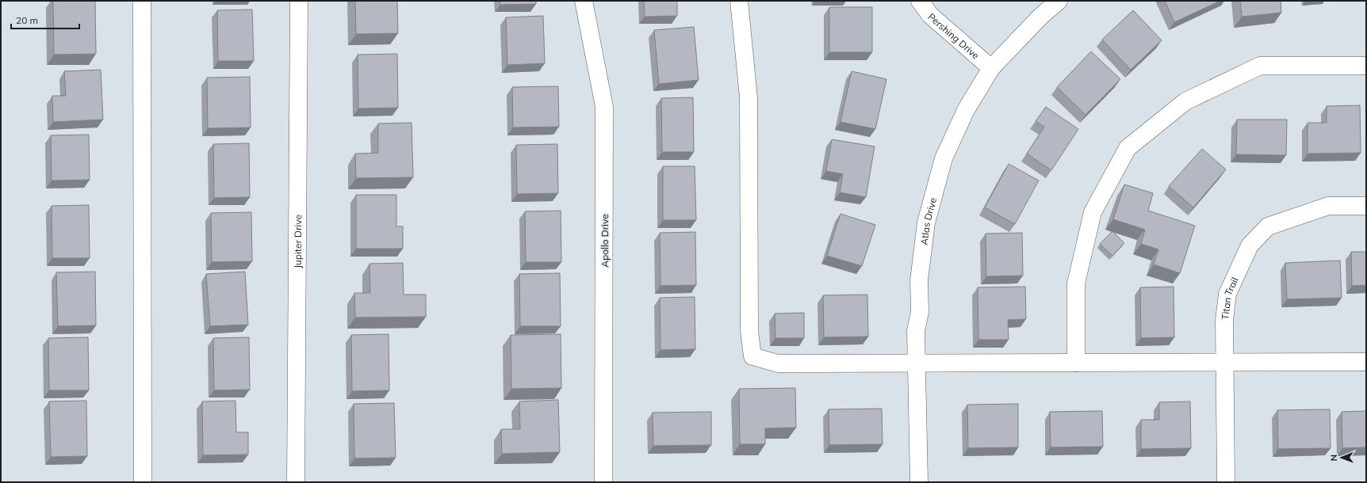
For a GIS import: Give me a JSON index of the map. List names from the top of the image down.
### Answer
{
  "streets": {
    "street": [
      "Pershing Drive",
      "Atlas Drive",
      "Apollo Drive",
      "Jupiter Drive",
      "Titan Trail"
    ]
  },
  "crossings": [
    ["Pershing Drive", "Atlas Drive"]
  ],
  "scale_bar": "20 m",
  "north": "left"
}
